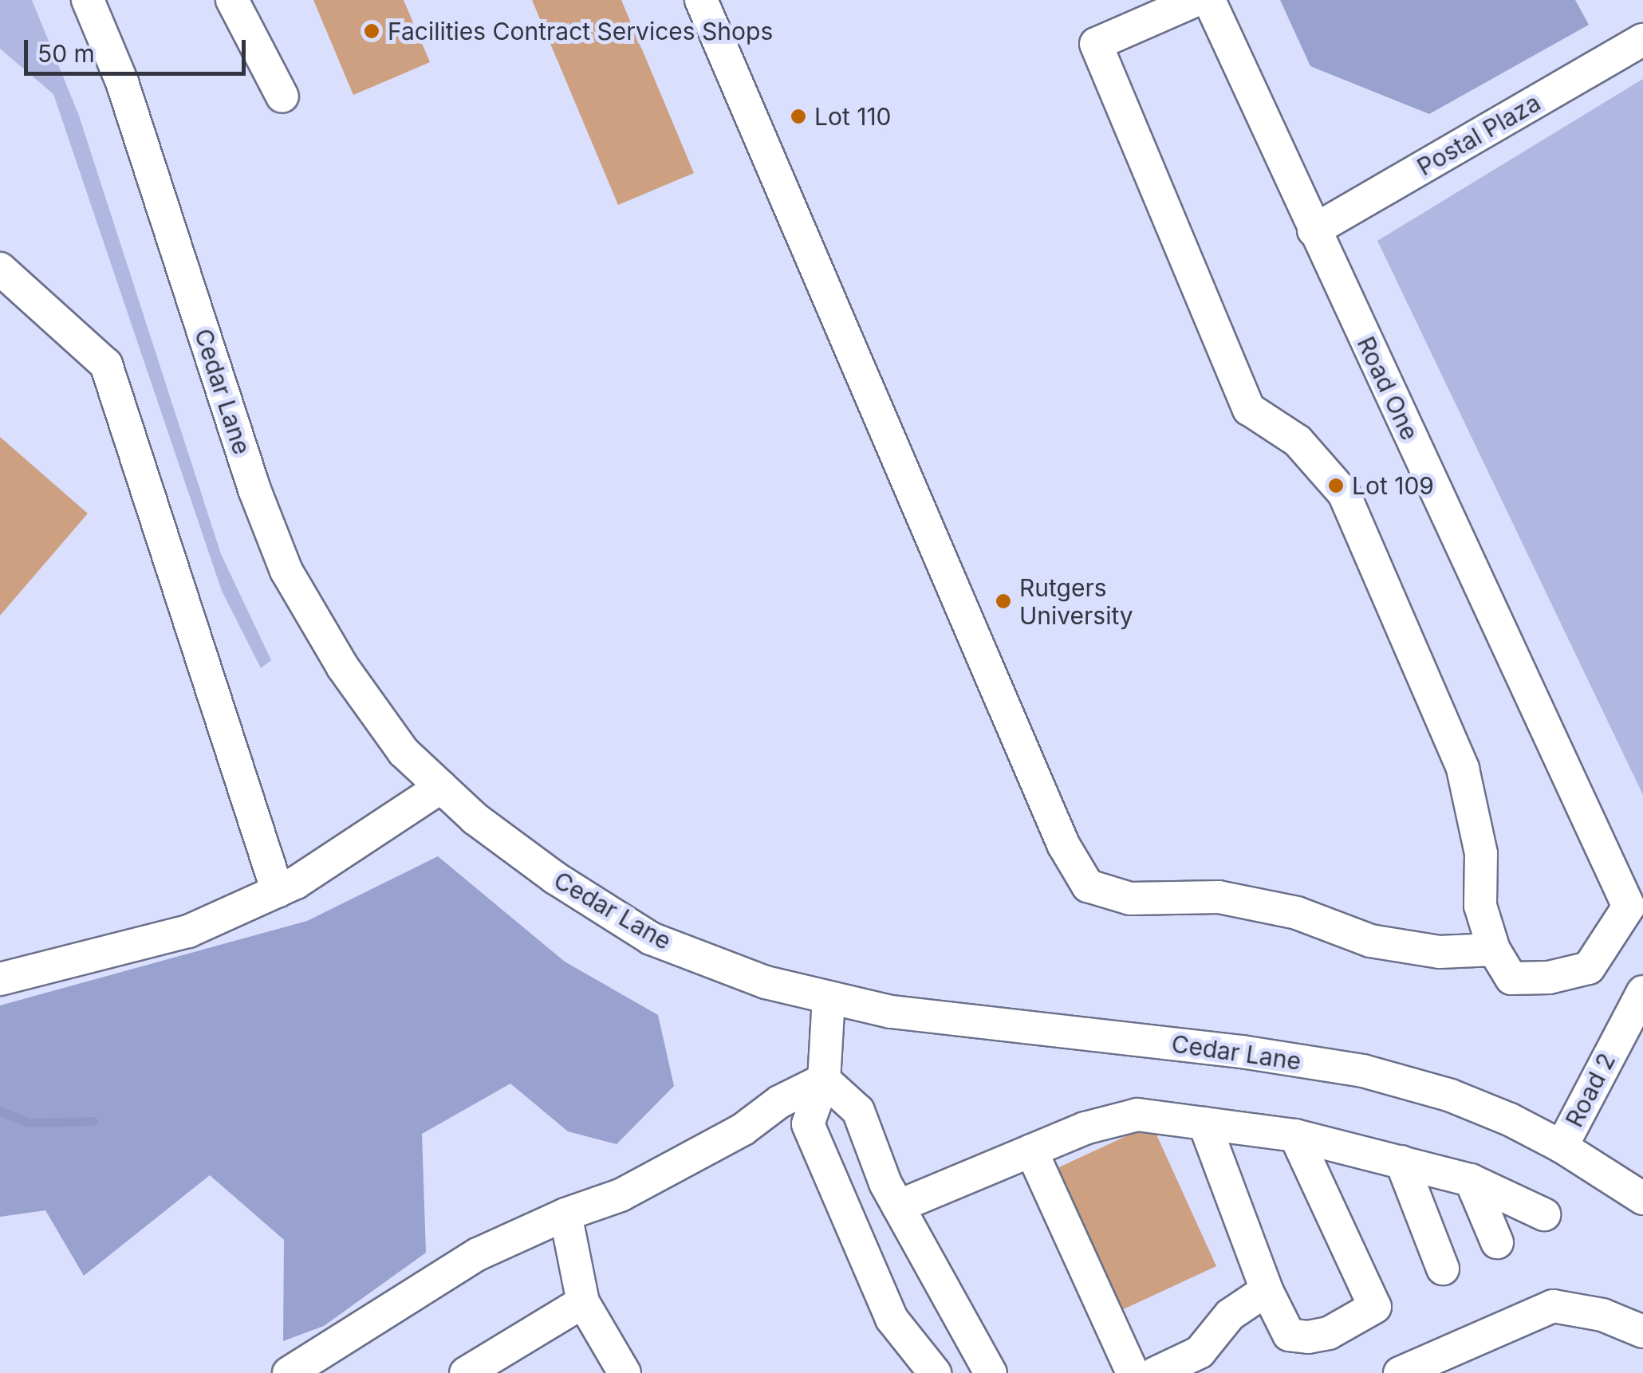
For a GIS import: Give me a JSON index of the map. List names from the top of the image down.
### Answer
{
  "streets": {
    "street": [
      "Postal Plaza",
      "Road One",
      "Cedar Lane",
      "Road 2"
    ]
  },
  "crossings": [
    ["Postal Plaza", "Road One"],
    ["Cedar Lane", "Road 2"]
  ],
  "places": [
    "Facilities Contract Services Shops",
    "Lot 110",
    "Lot 109",
    "Rutgers University"
  ],
  "scale_bar": "50 m"
}
